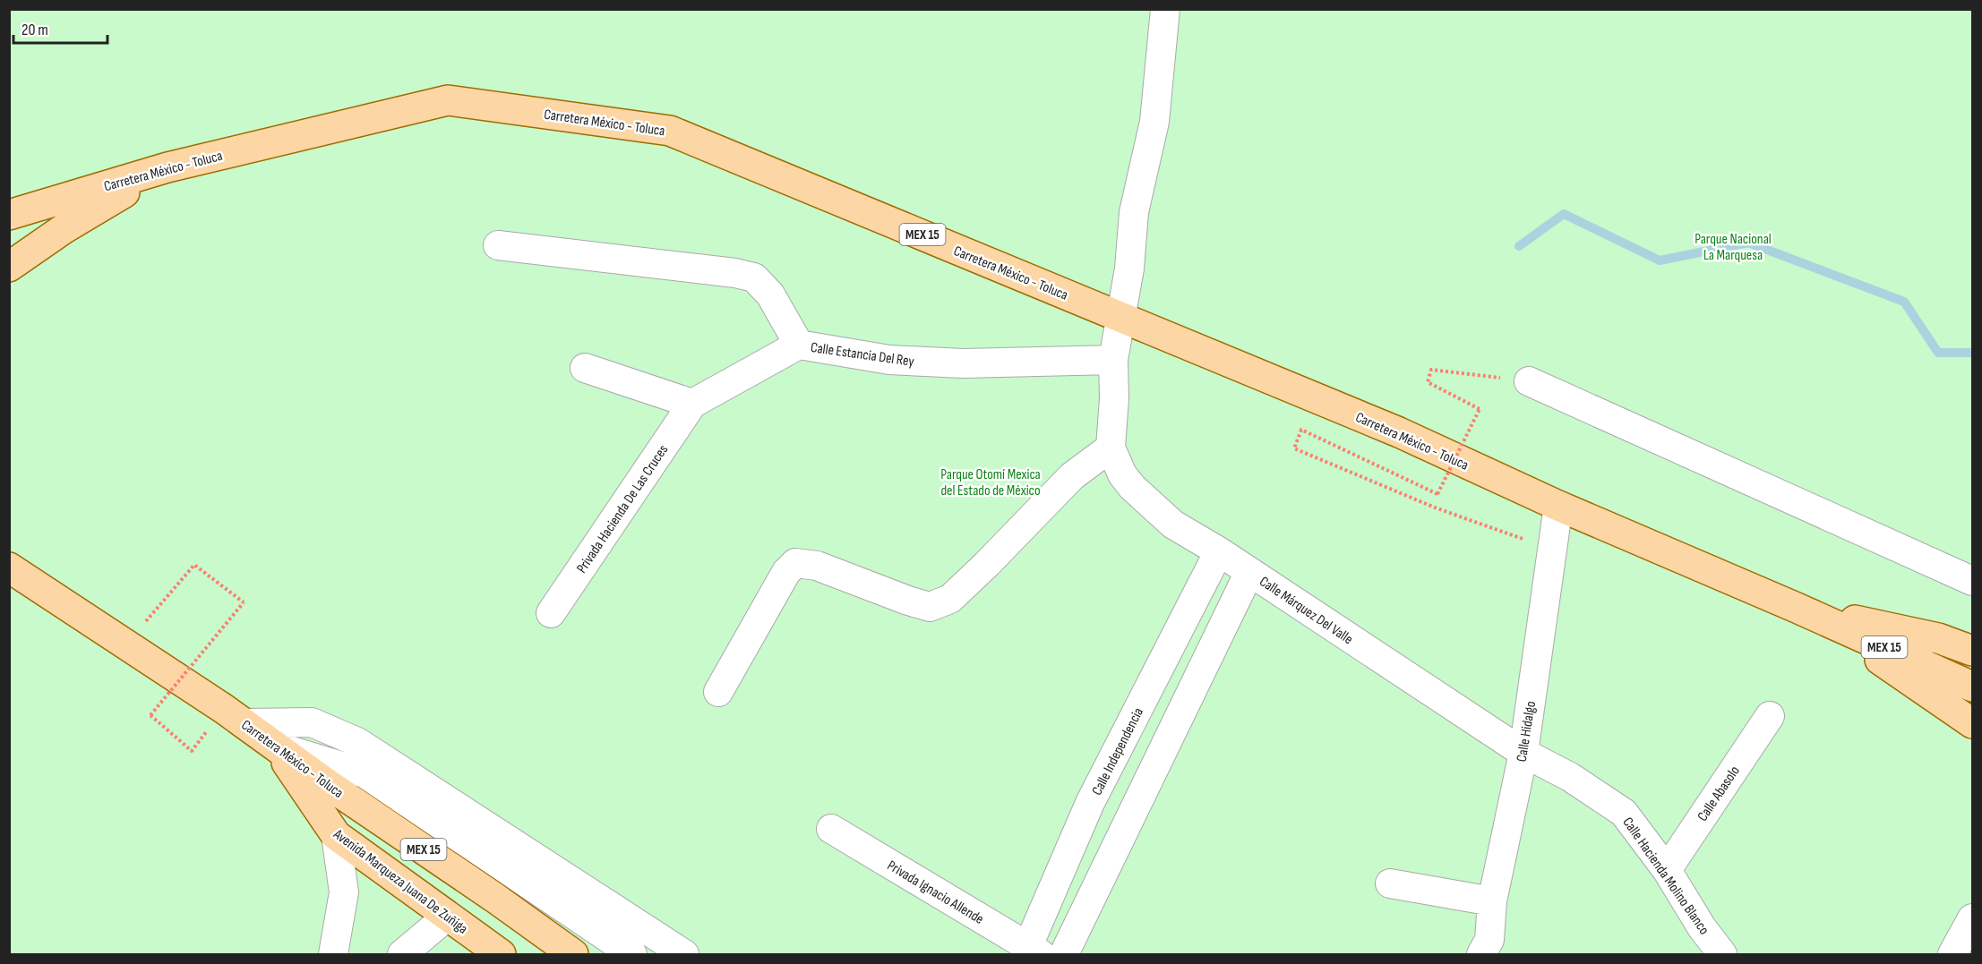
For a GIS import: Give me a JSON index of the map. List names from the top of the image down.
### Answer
{
  "streets": {
    "main road": ["Carretera México - Toluca", "MEX 15", "Avenida Marqueza Juana De Zuñiga"],
    "street": [
      "Calle Estancia Del Rey",
      "Privada Hacienda De Las Cruces",
      "Calle Márquez Del Valle",
      "Calle Hidalgo",
      "Calle Independencia",
      "Calle Abasolo",
      "Calle Hacienda Molino Blanco",
      "Privada Ignacio Allende"
    ]
  },
  "crossings": [
    ["Carretera México - Toluca", "Calle Hidalgo"],
    ["Carretera México - Toluca", "Avenida Marqueza Juana De Zuñiga"],
    ["Calle Estancia Del Rey", "Privada Hacienda De Las Cruces"],
    ["Calle Márquez Del Valle", "Calle Hidalgo"],
    ["Calle Márquez Del Valle", "Calle Independencia"],
    ["Calle Márquez Del Valle", "Calle Hacienda Molino Blanco"],
    ["Calle Hidalgo", "Calle Hacienda Molino Blanco"],
    ["Calle Independencia", "Privada Ignacio Allende"],
    ["Calle Abasolo", "Calle Hacienda Molino Blanco"]
  ],
  "parks": ["Parque Nacional La Marquesa", "Parque Otomí Mexica del Estado de México"],
  "scale_bar": "20 m"
}
